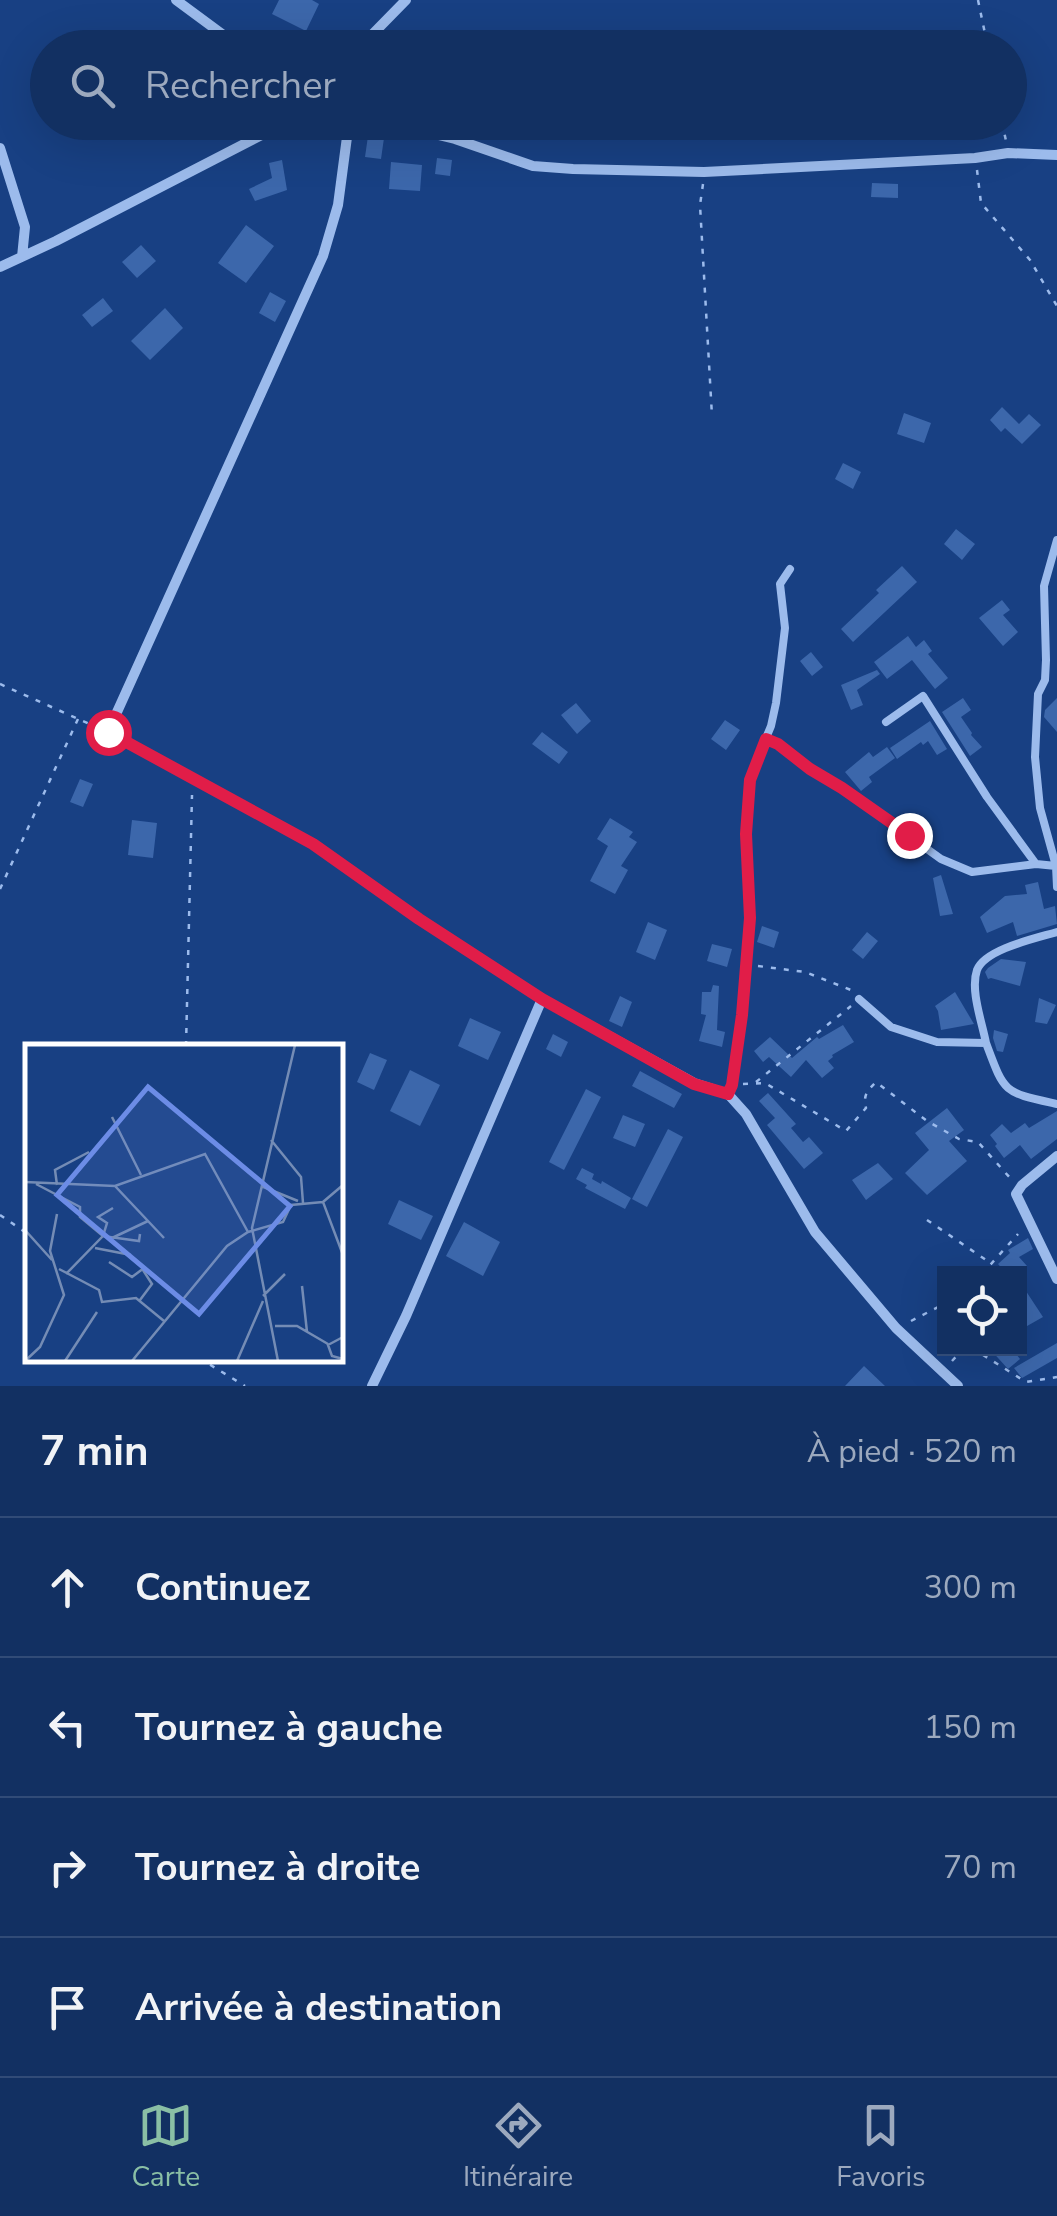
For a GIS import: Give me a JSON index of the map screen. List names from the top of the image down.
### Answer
{
  "page": {
    "search": "Rechercher",
    "heading": ["7 min", "À pied · 520 m"],
    "list": [
      ["Continuez", "300 m"],
      ["Tournez à gauche", "150 m"],
      ["Tournez à droite", "70 m"],
      "Arrivée à destination"
    ],
    "nav": ["Carte", "Itinéraire", "Favoris"]
  }
}
